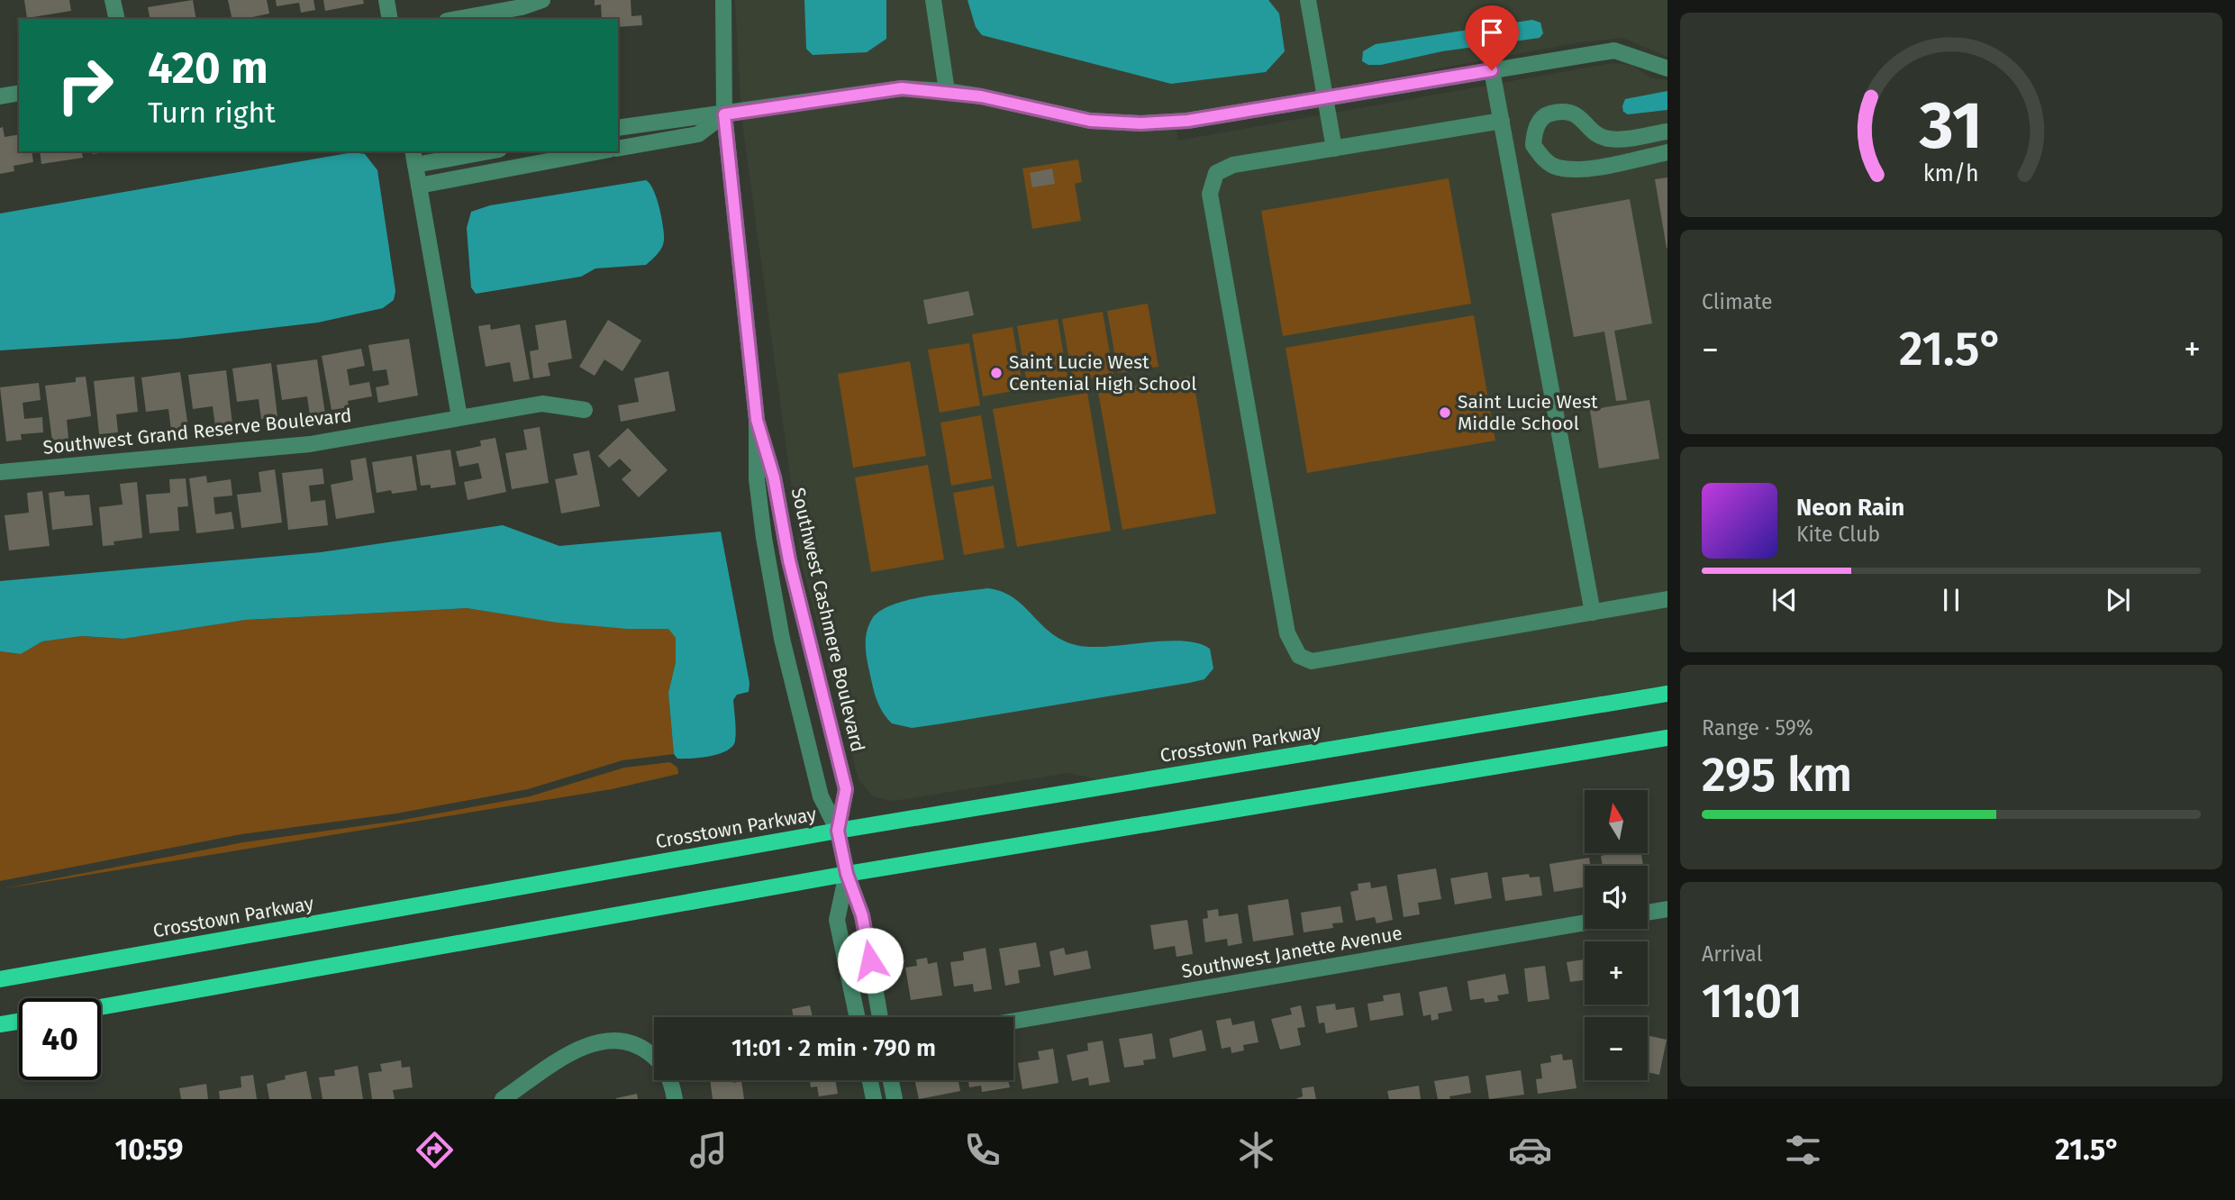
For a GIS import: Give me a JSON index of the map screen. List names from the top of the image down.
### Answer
{
  "streets": {
    "main road": ["Crosstown Parkway"],
    "street": ["Southwest Grand Reserve Boulevard", "Southwest Cashmere Boulevard", "Southwest Janette Avenue"]
  },
  "crossings": [
    ["Southwest Cashmere Boulevard", "Crosstown Parkway"]
  ],
  "places": ["Saint Lucie West Centenial High School", "Saint Lucie West Middle School"],
  "north": "top",
  "page": {
    "turn": ["420 m", "Turn right"],
    "tile": [
      "Climate",
      ["Range · 59%", "295 km"],
      ["Arrival", "11:01"]
    ],
    "heat": ["−", "21.5°", "+"],
    "song": ["Neon Rain", "Kite Club"],
    "map_buttons": ["+", "−"],
    "limit": "40",
    "trip": "11:01 · 2 min · 790 m",
    "tabs": ["10:59", "21.5°"],
    "gauge": ["31", "km/h"]
  }
}
